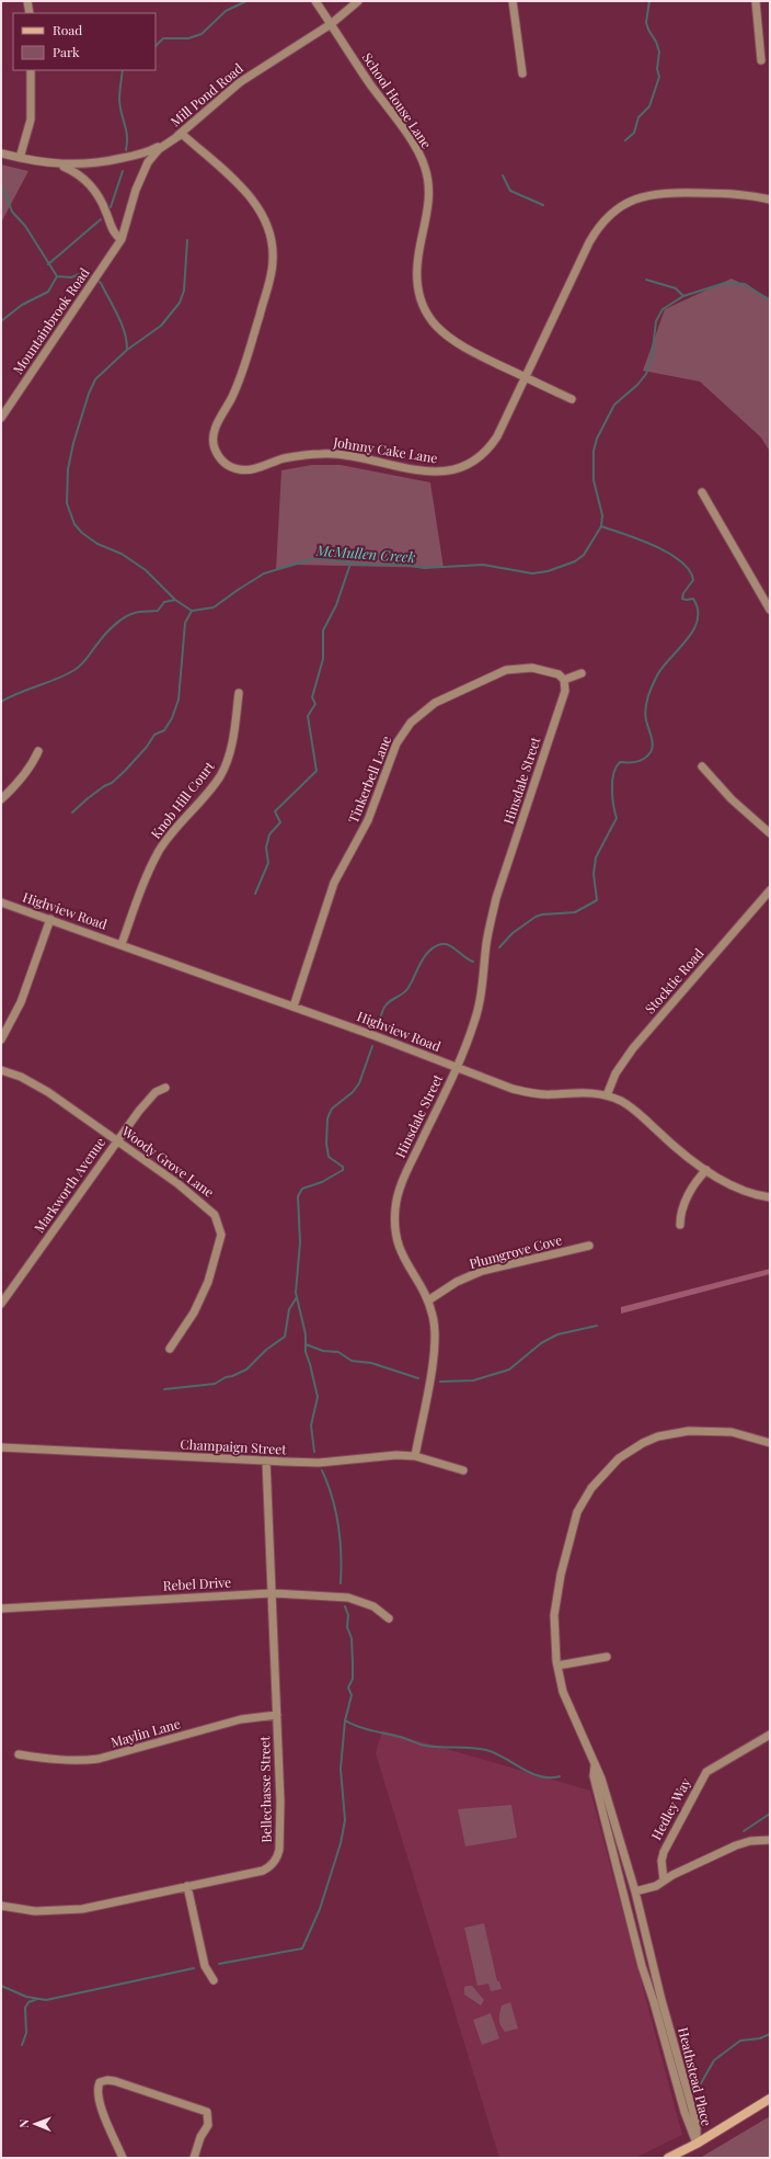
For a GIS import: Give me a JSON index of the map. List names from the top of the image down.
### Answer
{
  "streets": {
    "street": [
      "Mill Pond Road",
      "School House Lane",
      "Mountainbrook Road",
      "Johnny Cake Lane",
      "Tinkerbell Lane",
      "Hinsdale Street",
      "Knob Hill Court",
      "Highview Road",
      "Stocktie Road",
      "Woody Grove Lane",
      "Markworth Avenue",
      "Plumgrove Cove",
      "Champaign Street",
      "Rebel Drive",
      "Maylin Lane",
      "Bellechasse Street",
      "Hedley Way",
      "Heathstead Place"
    ]
  },
  "crossings": [
    ["Mill Pond Road", "School House Lane"],
    ["Mill Pond Road", "Mountainbrook Road"],
    ["Mill Pond Road", "Johnny Cake Lane"],
    ["School House Lane", "Johnny Cake Lane"],
    ["Mountainbrook Road", "Johnny Cake Lane"],
    ["Tinkerbell Lane", "Hinsdale Street"],
    ["Tinkerbell Lane", "Highview Road"],
    ["Hinsdale Street", "Highview Road"],
    ["Hinsdale Street", "Plumgrove Cove"],
    ["Hinsdale Street", "Champaign Street"],
    ["Knob Hill Court", "Highview Road"],
    ["Highview Road", "Stocktie Road"],
    ["Woody Grove Lane", "Markworth Avenue"],
    ["Champaign Street", "Bellechasse Street"],
    ["Rebel Drive", "Bellechasse Street"],
    ["Maylin Lane", "Bellechasse Street"]
  ],
  "water": ["McMullen Creek"],
  "legend": ["Road", "Park"],
  "north": "left"
}
